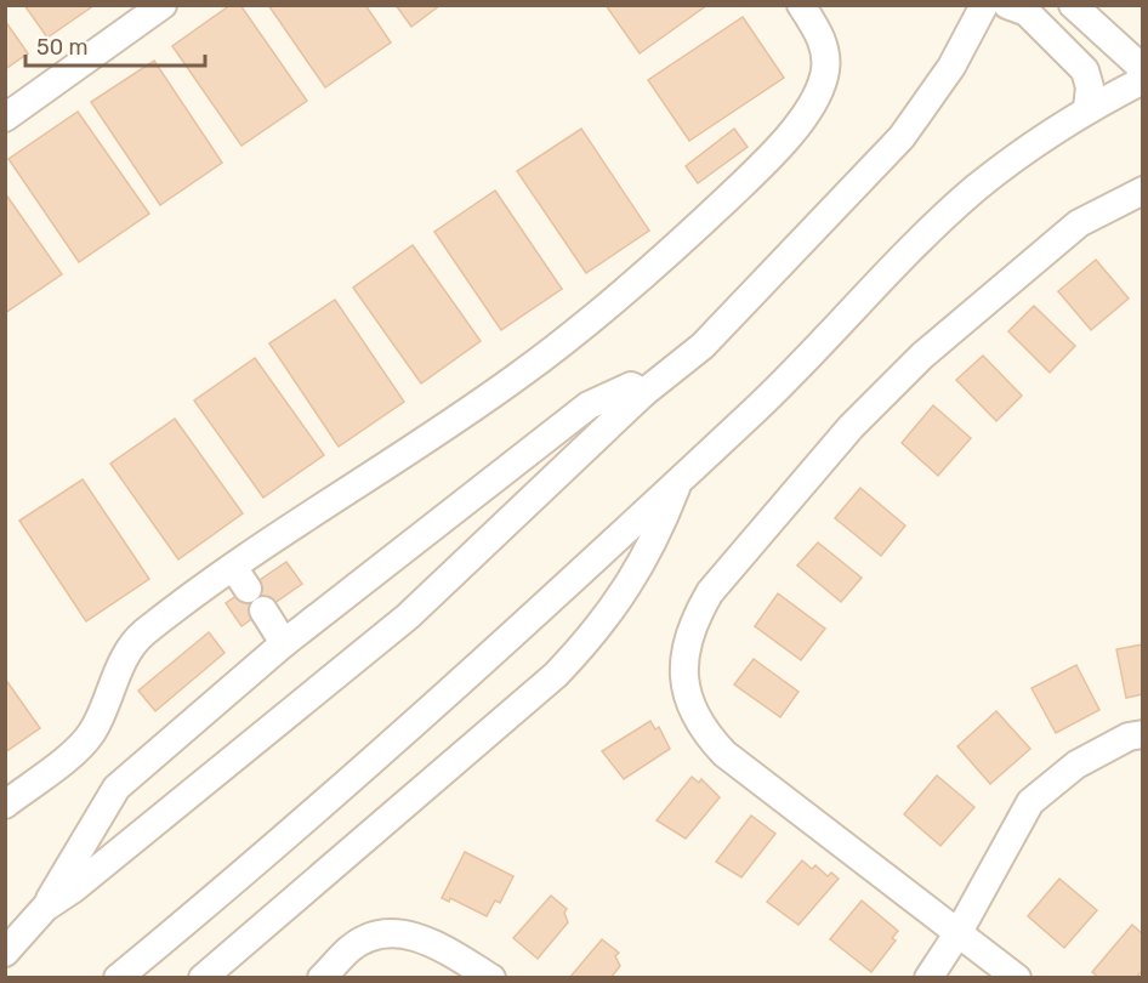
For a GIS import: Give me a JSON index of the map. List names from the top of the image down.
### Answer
{
  "scale_bar": "50 m"
}
